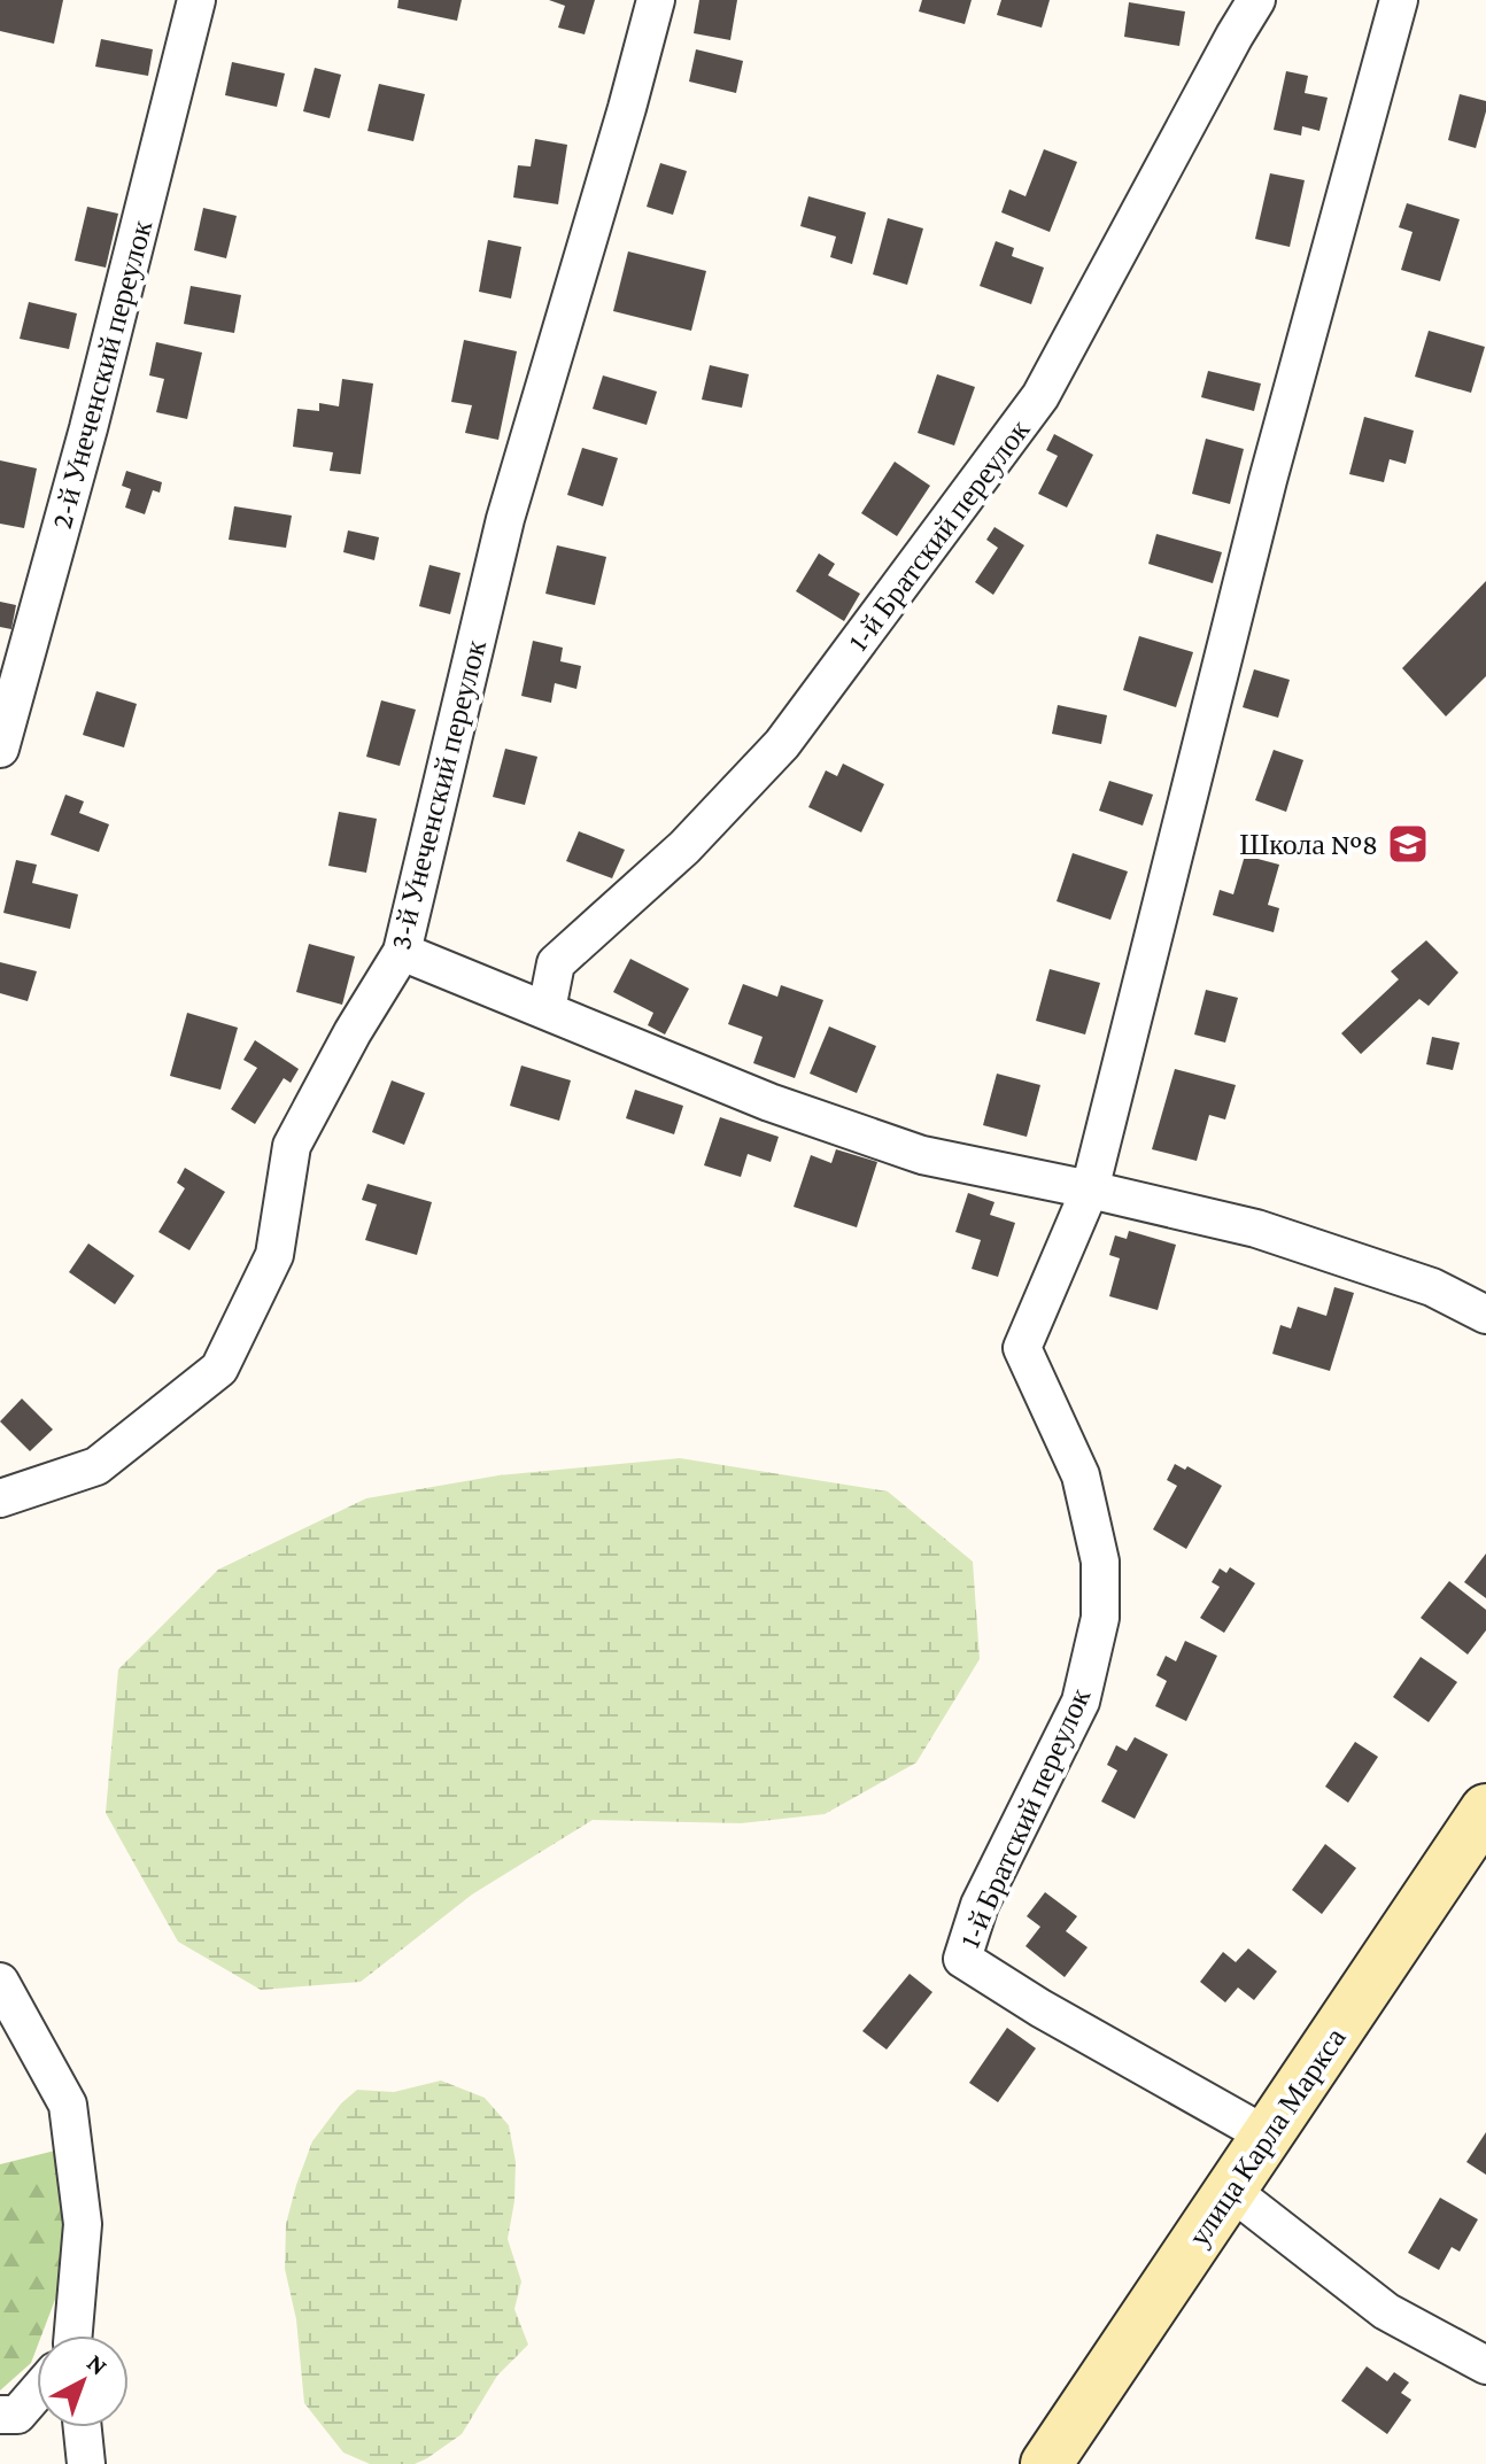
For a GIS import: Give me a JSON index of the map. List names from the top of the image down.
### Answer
{
  "streets": {
    "main road": ["улица Карла Маркса"],
    "street": ["2-й Унеченский переулок", "1-й Братский переулок", "3-й Унеченский переулок"]
  },
  "crossings": [
    ["1-й Братский переулок", "улица Карла Маркса"]
  ],
  "places": {
    "school or university": ["Школа №8"]
  },
  "north": "top right"
}
